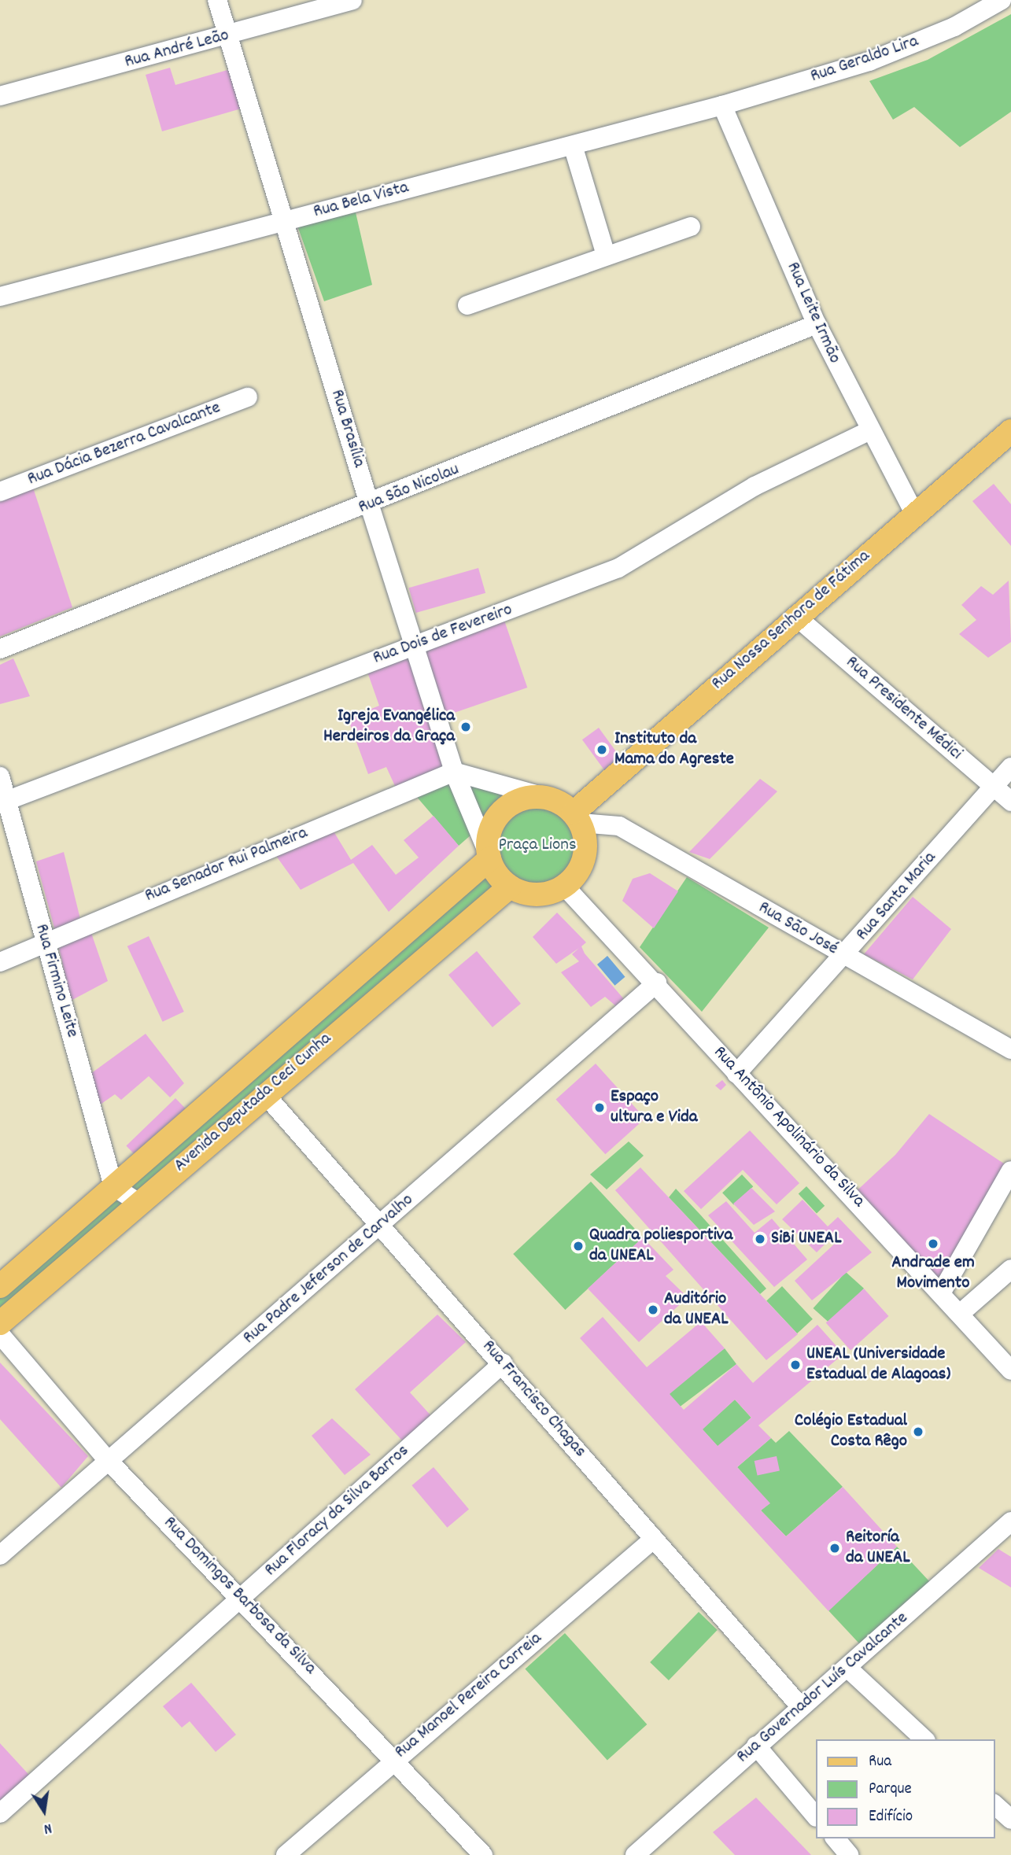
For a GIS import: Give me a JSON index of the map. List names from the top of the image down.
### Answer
{
  "streets": {
    "main road": ["Rua Nossa Senhora de Fátima", "Avenida Deputada Ceci Cunha"],
    "street": [
      "Rua André Leão",
      "Rua Geraldo Lira",
      "Rua Bela Vista",
      "Rua Leite Irmão",
      "Rua Brasília",
      "Rua Dácia Bezerra Cavalcante",
      "Rua São Nicolau",
      "Rua Dois de Fevereiro",
      "Rua Presidente Médici",
      "Rua Senador Rui Palmeira",
      "Rua Santa Maria",
      "Rua São José",
      "Rua Firmino Leite",
      "Rua Antônio Apolinário da Silva",
      "Rua Padre Jeferson de Carvalho",
      "Rua Francisco Chagas",
      "Rua Floracy da Silva Barros",
      "Rua Domingos Barbosa da Silva",
      "Rua Governador Luís Cavalcante",
      "Rua Manoel Pereira Correia"
    ]
  },
  "crossings": [
    ["Rua André Leão", "Rua Brasília"],
    ["Rua Geraldo Lira", "Rua Bela Vista"],
    ["Rua Geraldo Lira", "Rua Leite Irmão"],
    ["Rua Bela Vista", "Rua Leite Irmão"],
    ["Rua Bela Vista", "Rua Brasília"],
    ["Rua Leite Irmão", "Rua São Nicolau"],
    ["Rua Leite Irmão", "Rua Nossa Senhora de Fátima"],
    ["Rua Leite Irmão", "Rua Dois de Fevereiro"],
    ["Rua Brasília", "Rua São Nicolau"],
    ["Rua Brasília", "Rua Nossa Senhora de Fátima"],
    ["Rua Brasília", "Rua Dois de Fevereiro"],
    ["Rua Brasília", "Rua Senador Rui Palmeira"],
    ["Rua Brasília", "Rua São José"],
    ["Rua Brasília", "Avenida Deputada Ceci Cunha"],
    ["Rua Brasília", "Rua Antônio Apolinário da Silva"],
    ["Rua Nossa Senhora de Fátima", "Rua Presidente Médici"],
    ["Rua Nossa Senhora de Fátima", "Rua São José"],
    ["Rua Nossa Senhora de Fátima", "Avenida Deputada Ceci Cunha"],
    ["Rua Nossa Senhora de Fátima", "Rua Antônio Apolinário da Silva"],
    ["Rua Dois de Fevereiro", "Rua Firmino Leite"],
    ["Rua Presidente Médici", "Rua Santa Maria"],
    ["Rua Senador Rui Palmeira", "Rua Firmino Leite"],
    ["Rua Santa Maria", "Rua São José"],
    ["Rua Santa Maria", "Rua Antônio Apolinário da Silva"],
    ["Rua São José", "Avenida Deputada Ceci Cunha"],
    ["Rua São José", "Rua Antônio Apolinário da Silva"],
    ["Rua Firmino Leite", "Avenida Deputada Ceci Cunha"],
    ["Avenida Deputada Ceci Cunha", "Rua Antônio Apolinário da Silva"],
    ["Avenida Deputada Ceci Cunha", "Rua Francisco Chagas"],
    ["Rua Antônio Apolinário da Silva", "Rua Padre Jeferson de Carvalho"],
    ["Rua Padre Jeferson de Carvalho", "Rua Francisco Chagas"],
    ["Rua Padre Jeferson de Carvalho", "Rua Domingos Barbosa da Silva"],
    ["Rua Francisco Chagas", "Rua Floracy da Silva Barros"],
    ["Rua Francisco Chagas", "Rua Governador Luís Cavalcante"],
    ["Rua Francisco Chagas", "Rua Manoel Pereira Correia"],
    ["Rua Floracy da Silva Barros", "Rua Domingos Barbosa da Silva"],
    ["Rua Domingos Barbosa da Silva", "Rua Manoel Pereira Correia"]
  ],
  "parks": ["Praça Lions"],
  "places": [
    "Igreja Evangélica Herdeiros da Graça",
    "Instituto da Mama do Agreste",
    "Espaço ultura e Vida",
    "SiBi UNEAL",
    "Andrade em Movimento",
    "Quadra poliesportiva da UNEAL",
    "Auditório da UNEAL",
    "UNEAL (Universidade Estadual de Alagoas)",
    "Colégio Estadual Costa Rêgo",
    "Reitoría da UNEAL"
  ],
  "legend": ["Rua", "Parque", "Edifício"],
  "north": "bottom"
}
